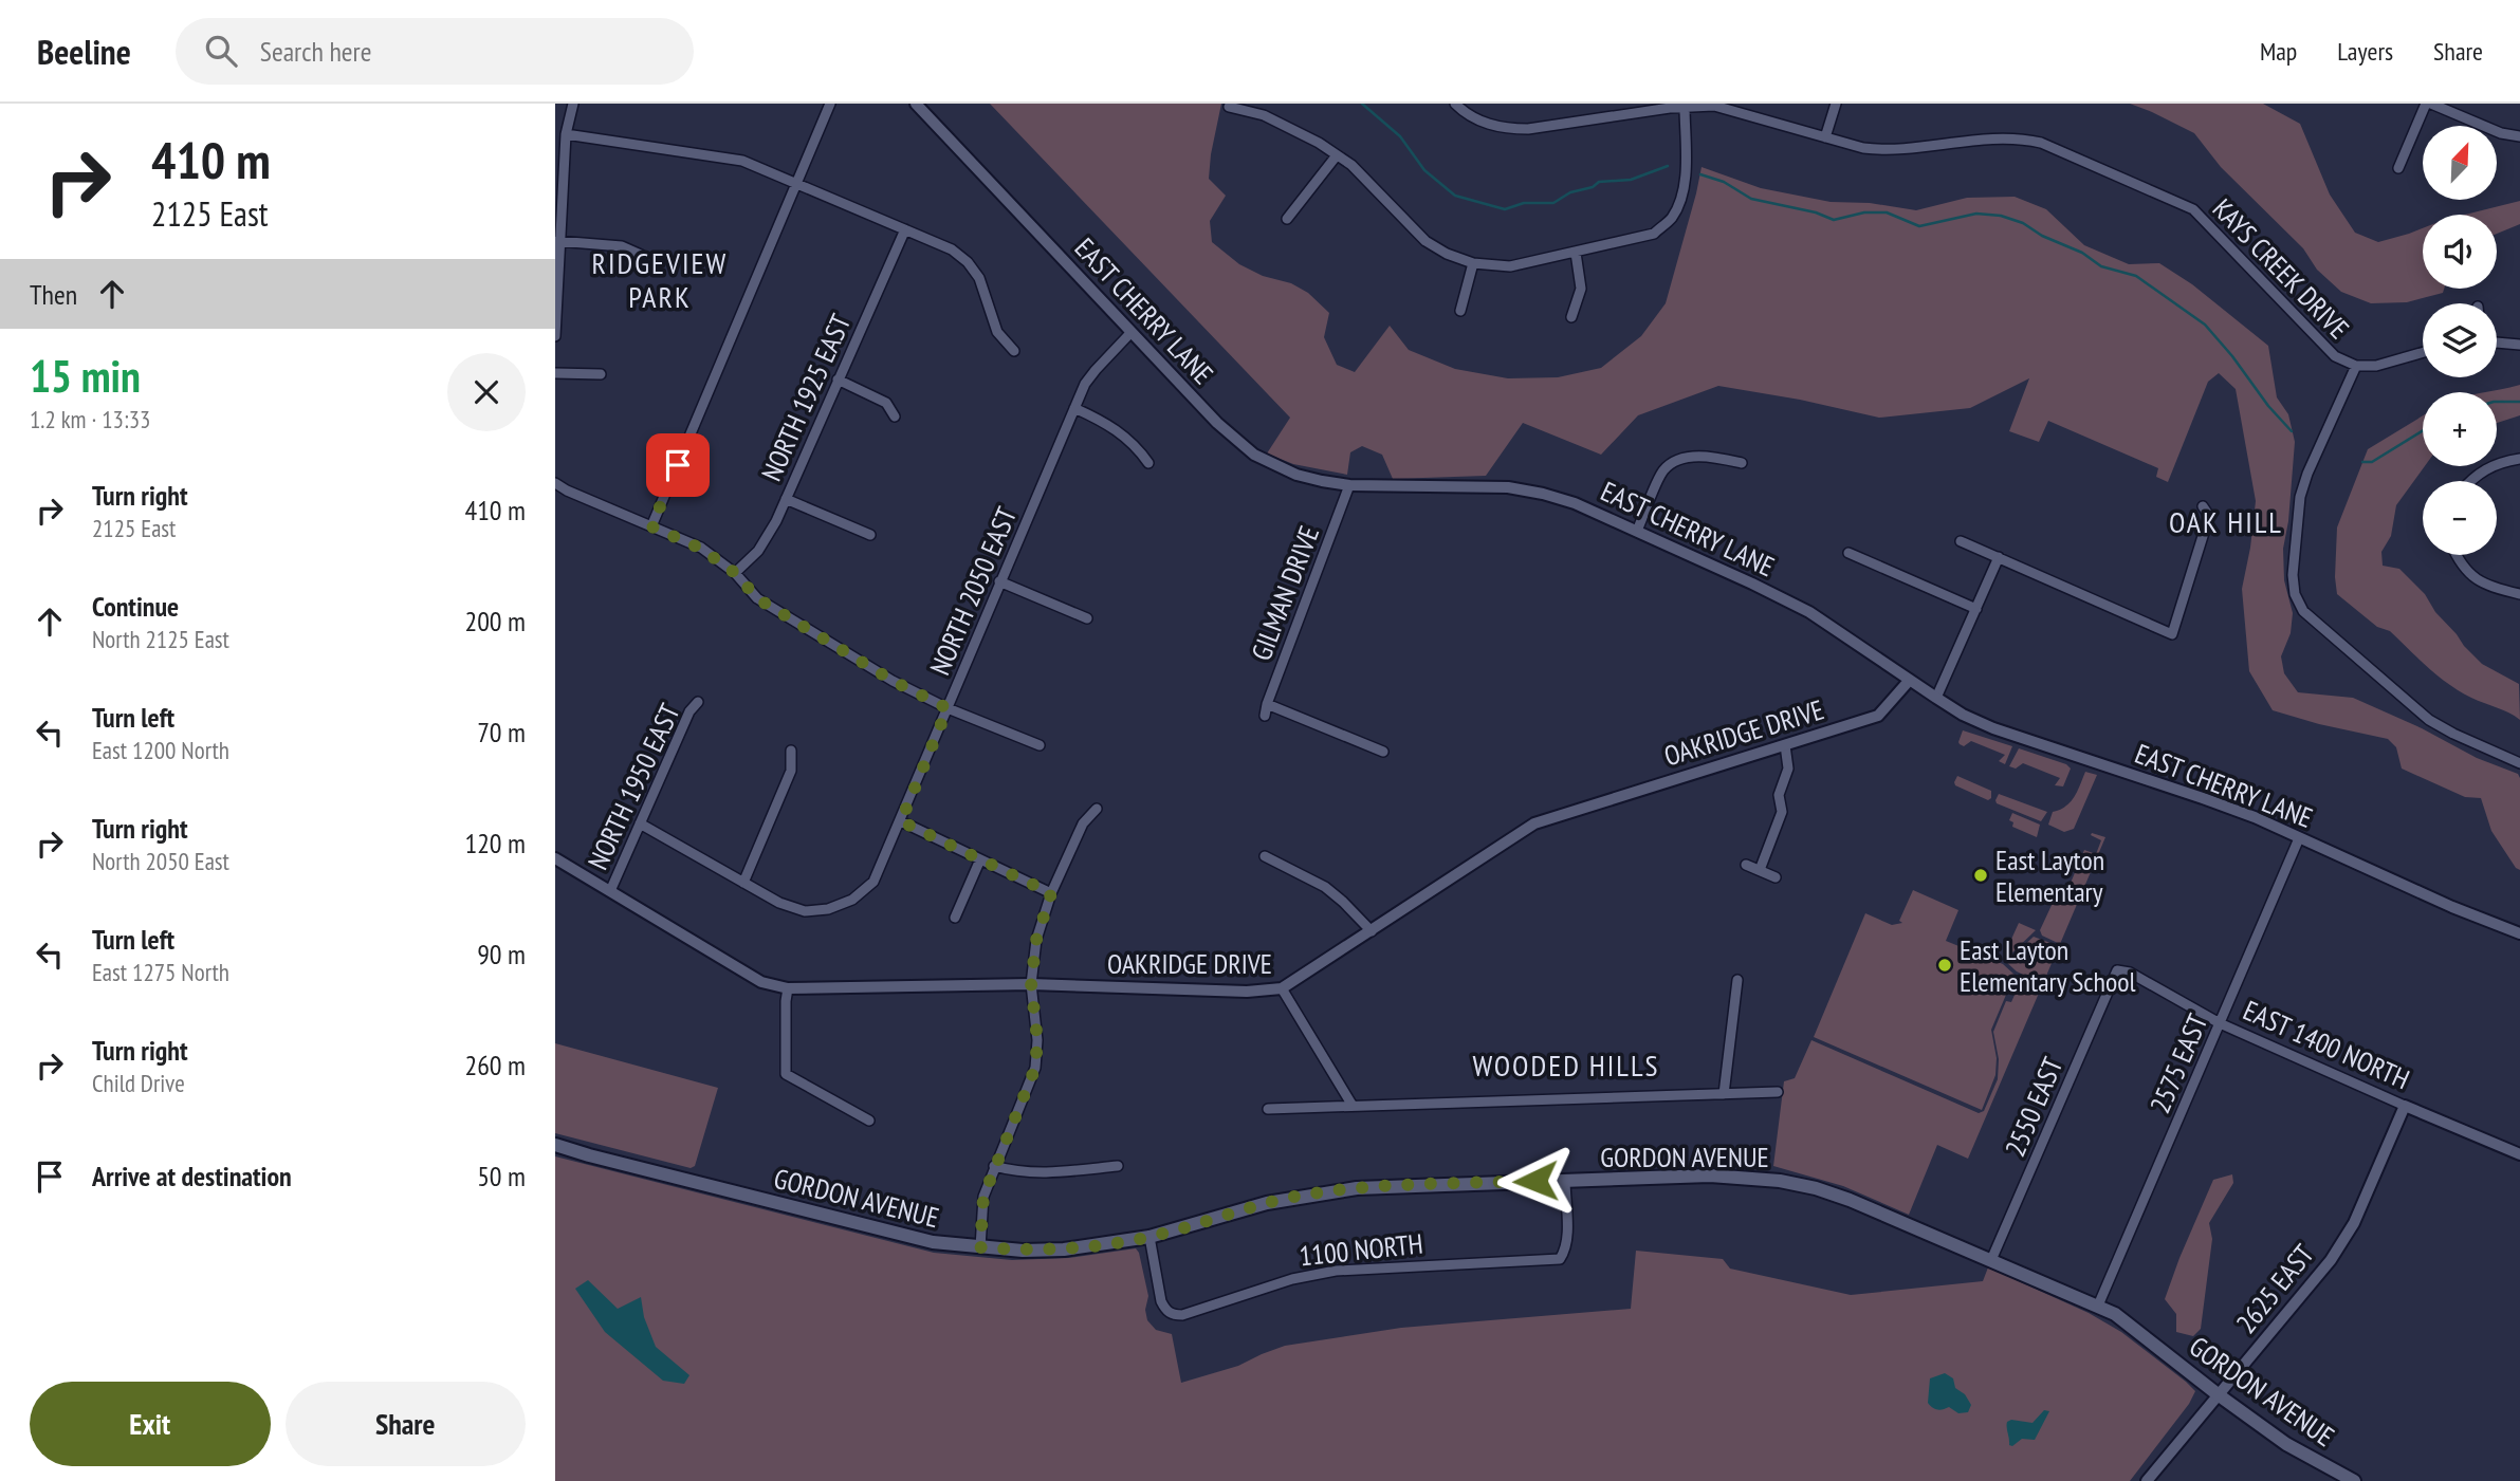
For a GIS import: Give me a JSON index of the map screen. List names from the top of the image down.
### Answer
{
  "streets": {
    "main road": ["GORDON AVENUE"],
    "street": [
      "KAYS CREEK DRIVE",
      "EAST CHERRY LANE",
      "NORTH 1925 EAST",
      "NORTH 2050 EAST",
      "GILMAN DRIVE",
      "OAKRIDGE DRIVE",
      "NORTH 1950 EAST",
      "EAST 1400 NORTH",
      "2575 EAST",
      "2550 EAST",
      "1100 NORTH",
      "2625 EAST"
    ]
  },
  "crossings": [
    ["EAST CHERRY LANE", "NORTH 2050 EAST"],
    ["EAST CHERRY LANE", "GILMAN DRIVE"],
    ["EAST CHERRY LANE", "OAKRIDGE DRIVE"],
    ["EAST CHERRY LANE", "2575 EAST"],
    ["NORTH 2050 EAST", "NORTH 1950 EAST"],
    ["OAKRIDGE DRIVE", "NORTH 1950 EAST"],
    ["EAST 1400 NORTH", "2575 EAST"],
    ["EAST 1400 NORTH", "2550 EAST"],
    ["EAST 1400 NORTH", "2625 EAST"],
    ["2575 EAST", "GORDON AVENUE"],
    ["2550 EAST", "GORDON AVENUE"],
    ["GORDON AVENUE", "1100 NORTH"],
    ["GORDON AVENUE", "2625 EAST"]
  ],
  "districts": ["RIDGEVIEW PARK", "OAK HILL", "WOODED HILLS"],
  "places": ["East Layton Elementary", "East Layton Elementary School"],
  "north": "top right",
  "page": {
    "header": "Beeline",
    "search": "Search here",
    "nav": ["Map", "Layers", "Share"],
    "turn": ["410 m", "2125 East"],
    "map_buttons": ["+", "−"],
    "then": "Then",
    "heading": ["15 min", "1.2 km · 13:33"],
    "list": [
      {
        "name": "Turn right",
        "note": "2125 East",
        "value": "410 m"
      },
      {
        "name": "Continue",
        "note": "North 2125 East",
        "value": "200 m"
      },
      {
        "name": "Turn left",
        "note": "East 1200 North",
        "value": "70 m"
      },
      {
        "name": "Turn right",
        "note": "North 2050 East",
        "value": "120 m"
      },
      {
        "name": "Turn left",
        "note": "East 1275 North",
        "value": "90 m"
      },
      {
        "name": "Turn right",
        "note": "Child Drive",
        "value": "260 m"
      },
      {
        "name": "Arrive at destination",
        "value": "50 m"
      }
    ],
    "buttons": ["Exit", "Share"]
  }
}
